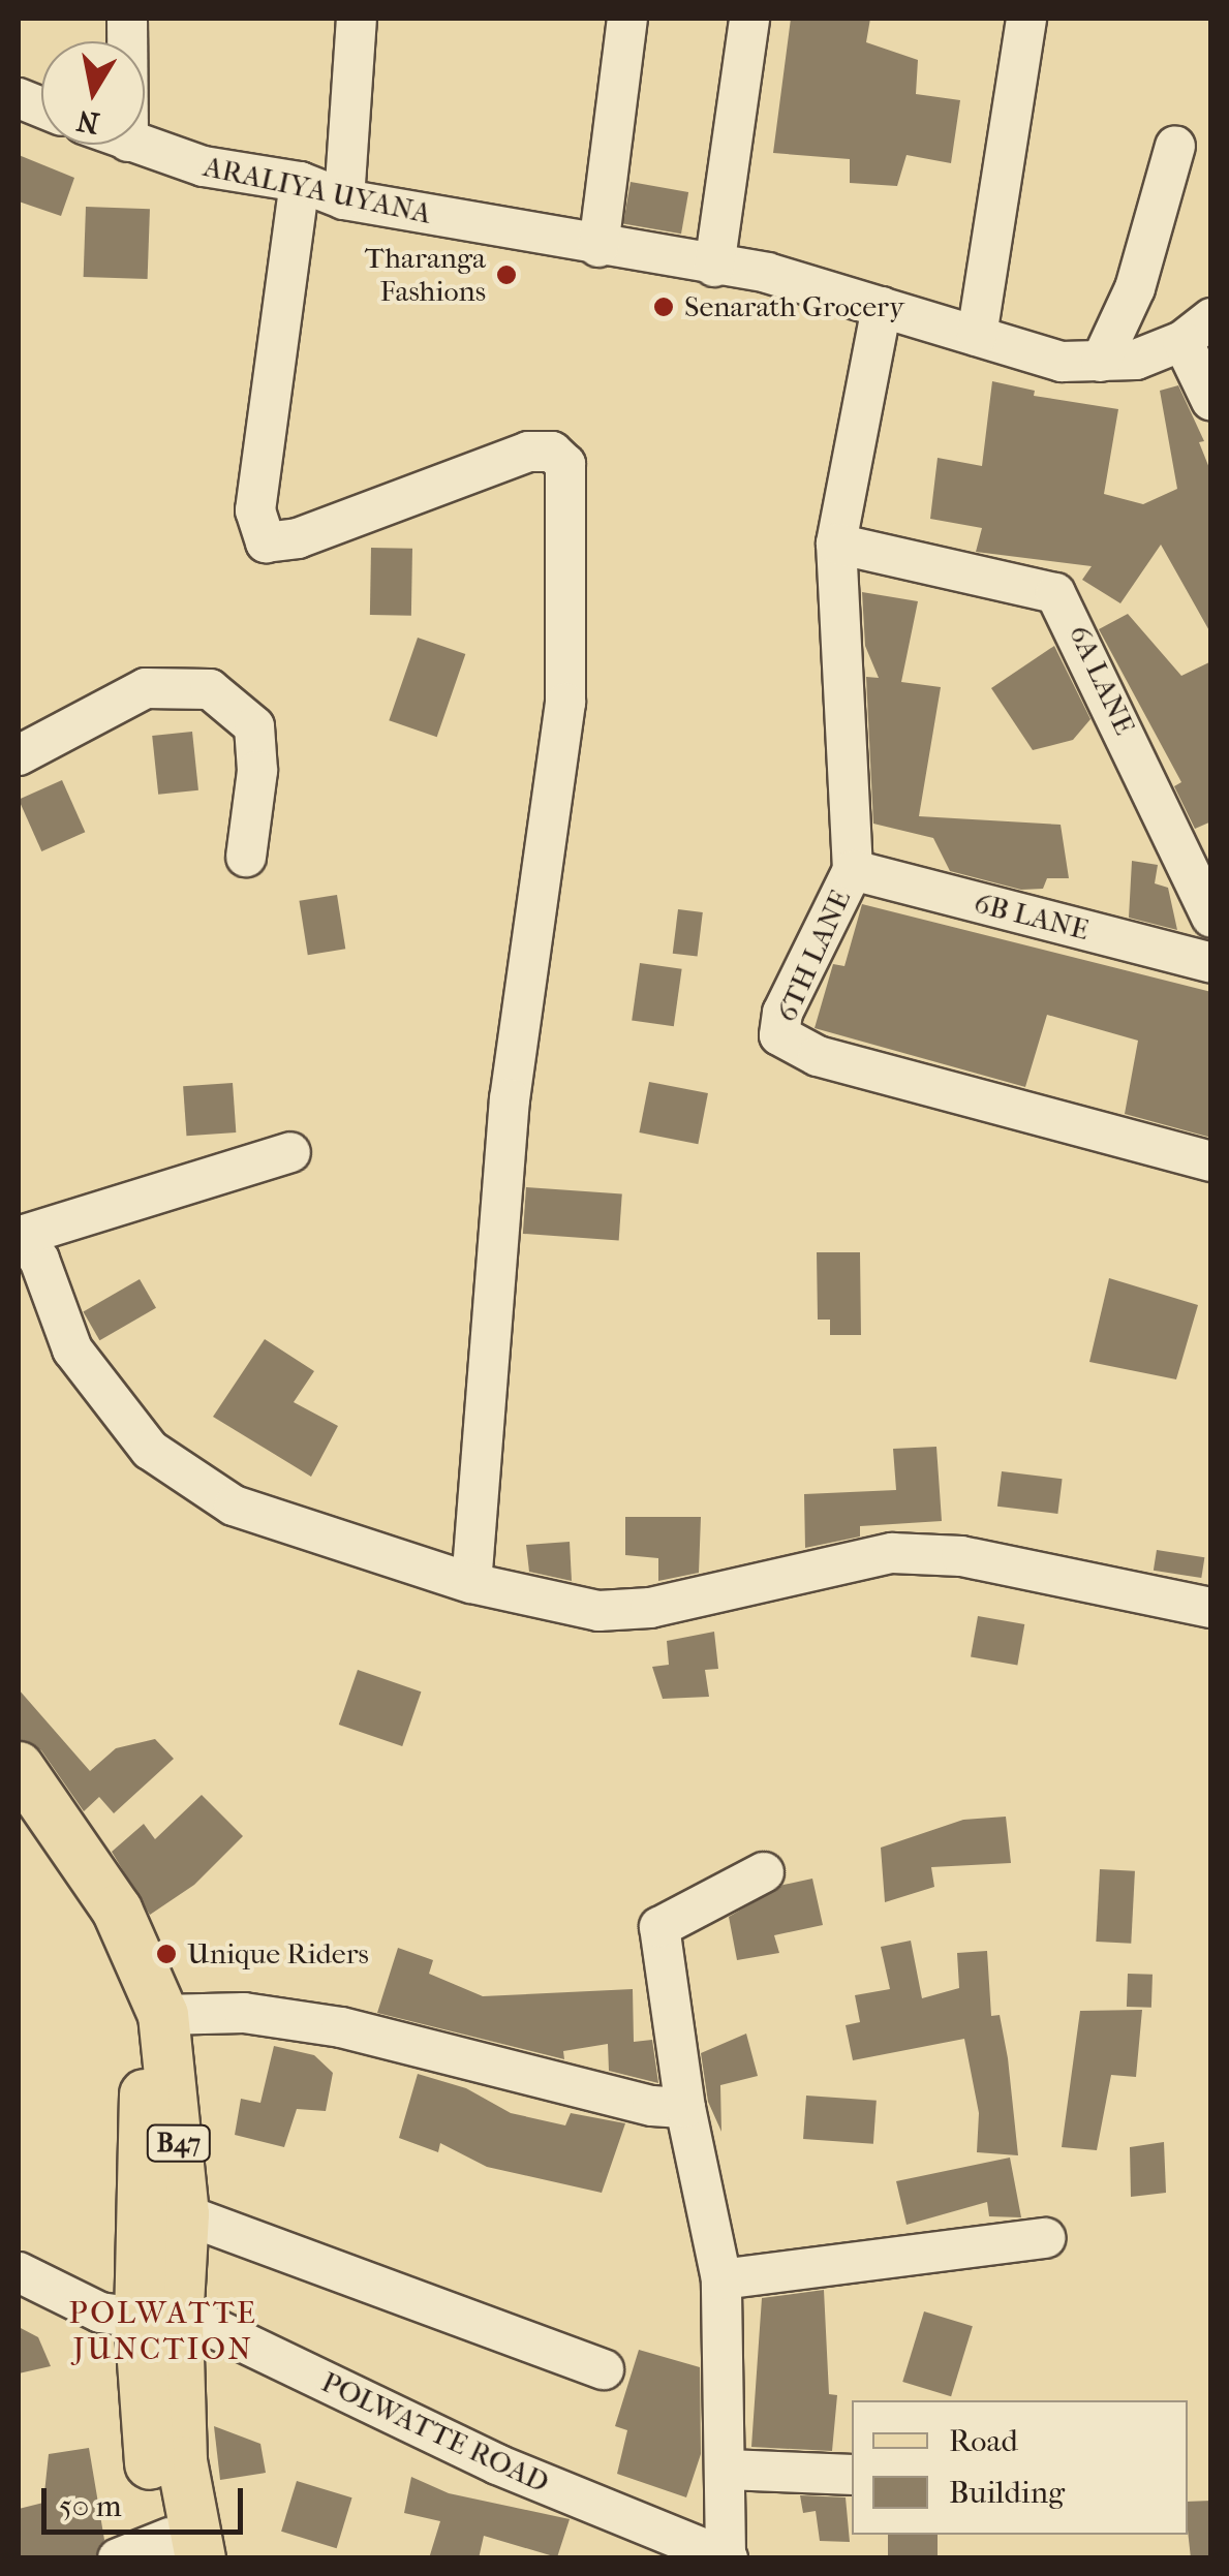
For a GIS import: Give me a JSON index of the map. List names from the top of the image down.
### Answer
{
  "streets": {
    "main road": ["B47"],
    "street": [
      "ARALIYA UYANA",
      "6A LANE",
      "6B LANE",
      "6TH LANE",
      "POLWATTE ROAD"
    ]
  },
  "crossings": [
    ["ARALIYA UYANA", "6TH LANE"],
    ["6A LANE", "6TH LANE"],
    ["6B LANE", "6TH LANE"],
    ["B47", "POLWATTE ROAD"]
  ],
  "districts": ["POLWATTE JUNCTION"],
  "places": ["Tharanga Fashions", "Senarath Grocery", "Unique Riders"],
  "legend": ["Road", "Building"],
  "scale_bar": "50 m",
  "north": "bottom"
}
